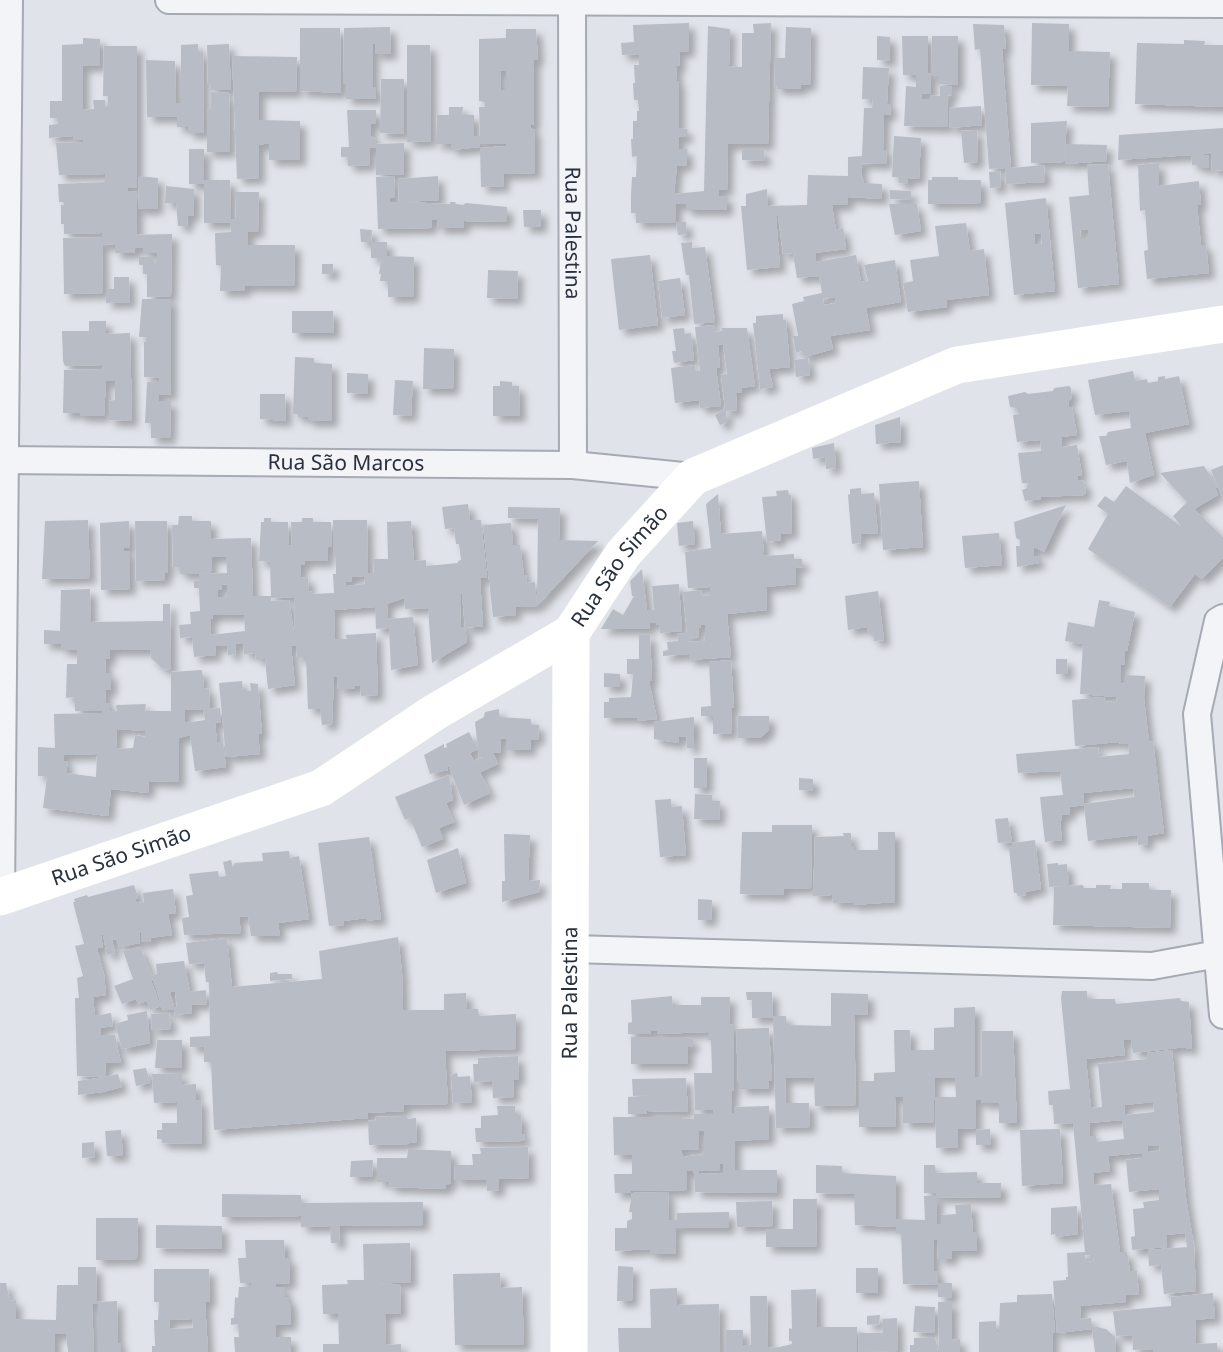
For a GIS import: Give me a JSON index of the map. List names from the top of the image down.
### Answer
{
  "streets": {
    "street": ["Rua Palestina", "Rua São Marcos", "Rua São Simão"]
  },
  "crossings": [
    ["Rua Palestina", "Rua São Marcos"],
    ["Rua Palestina", "Rua São Simão"],
    ["Rua São Marcos", "Rua São Simão"]
  ]
}
